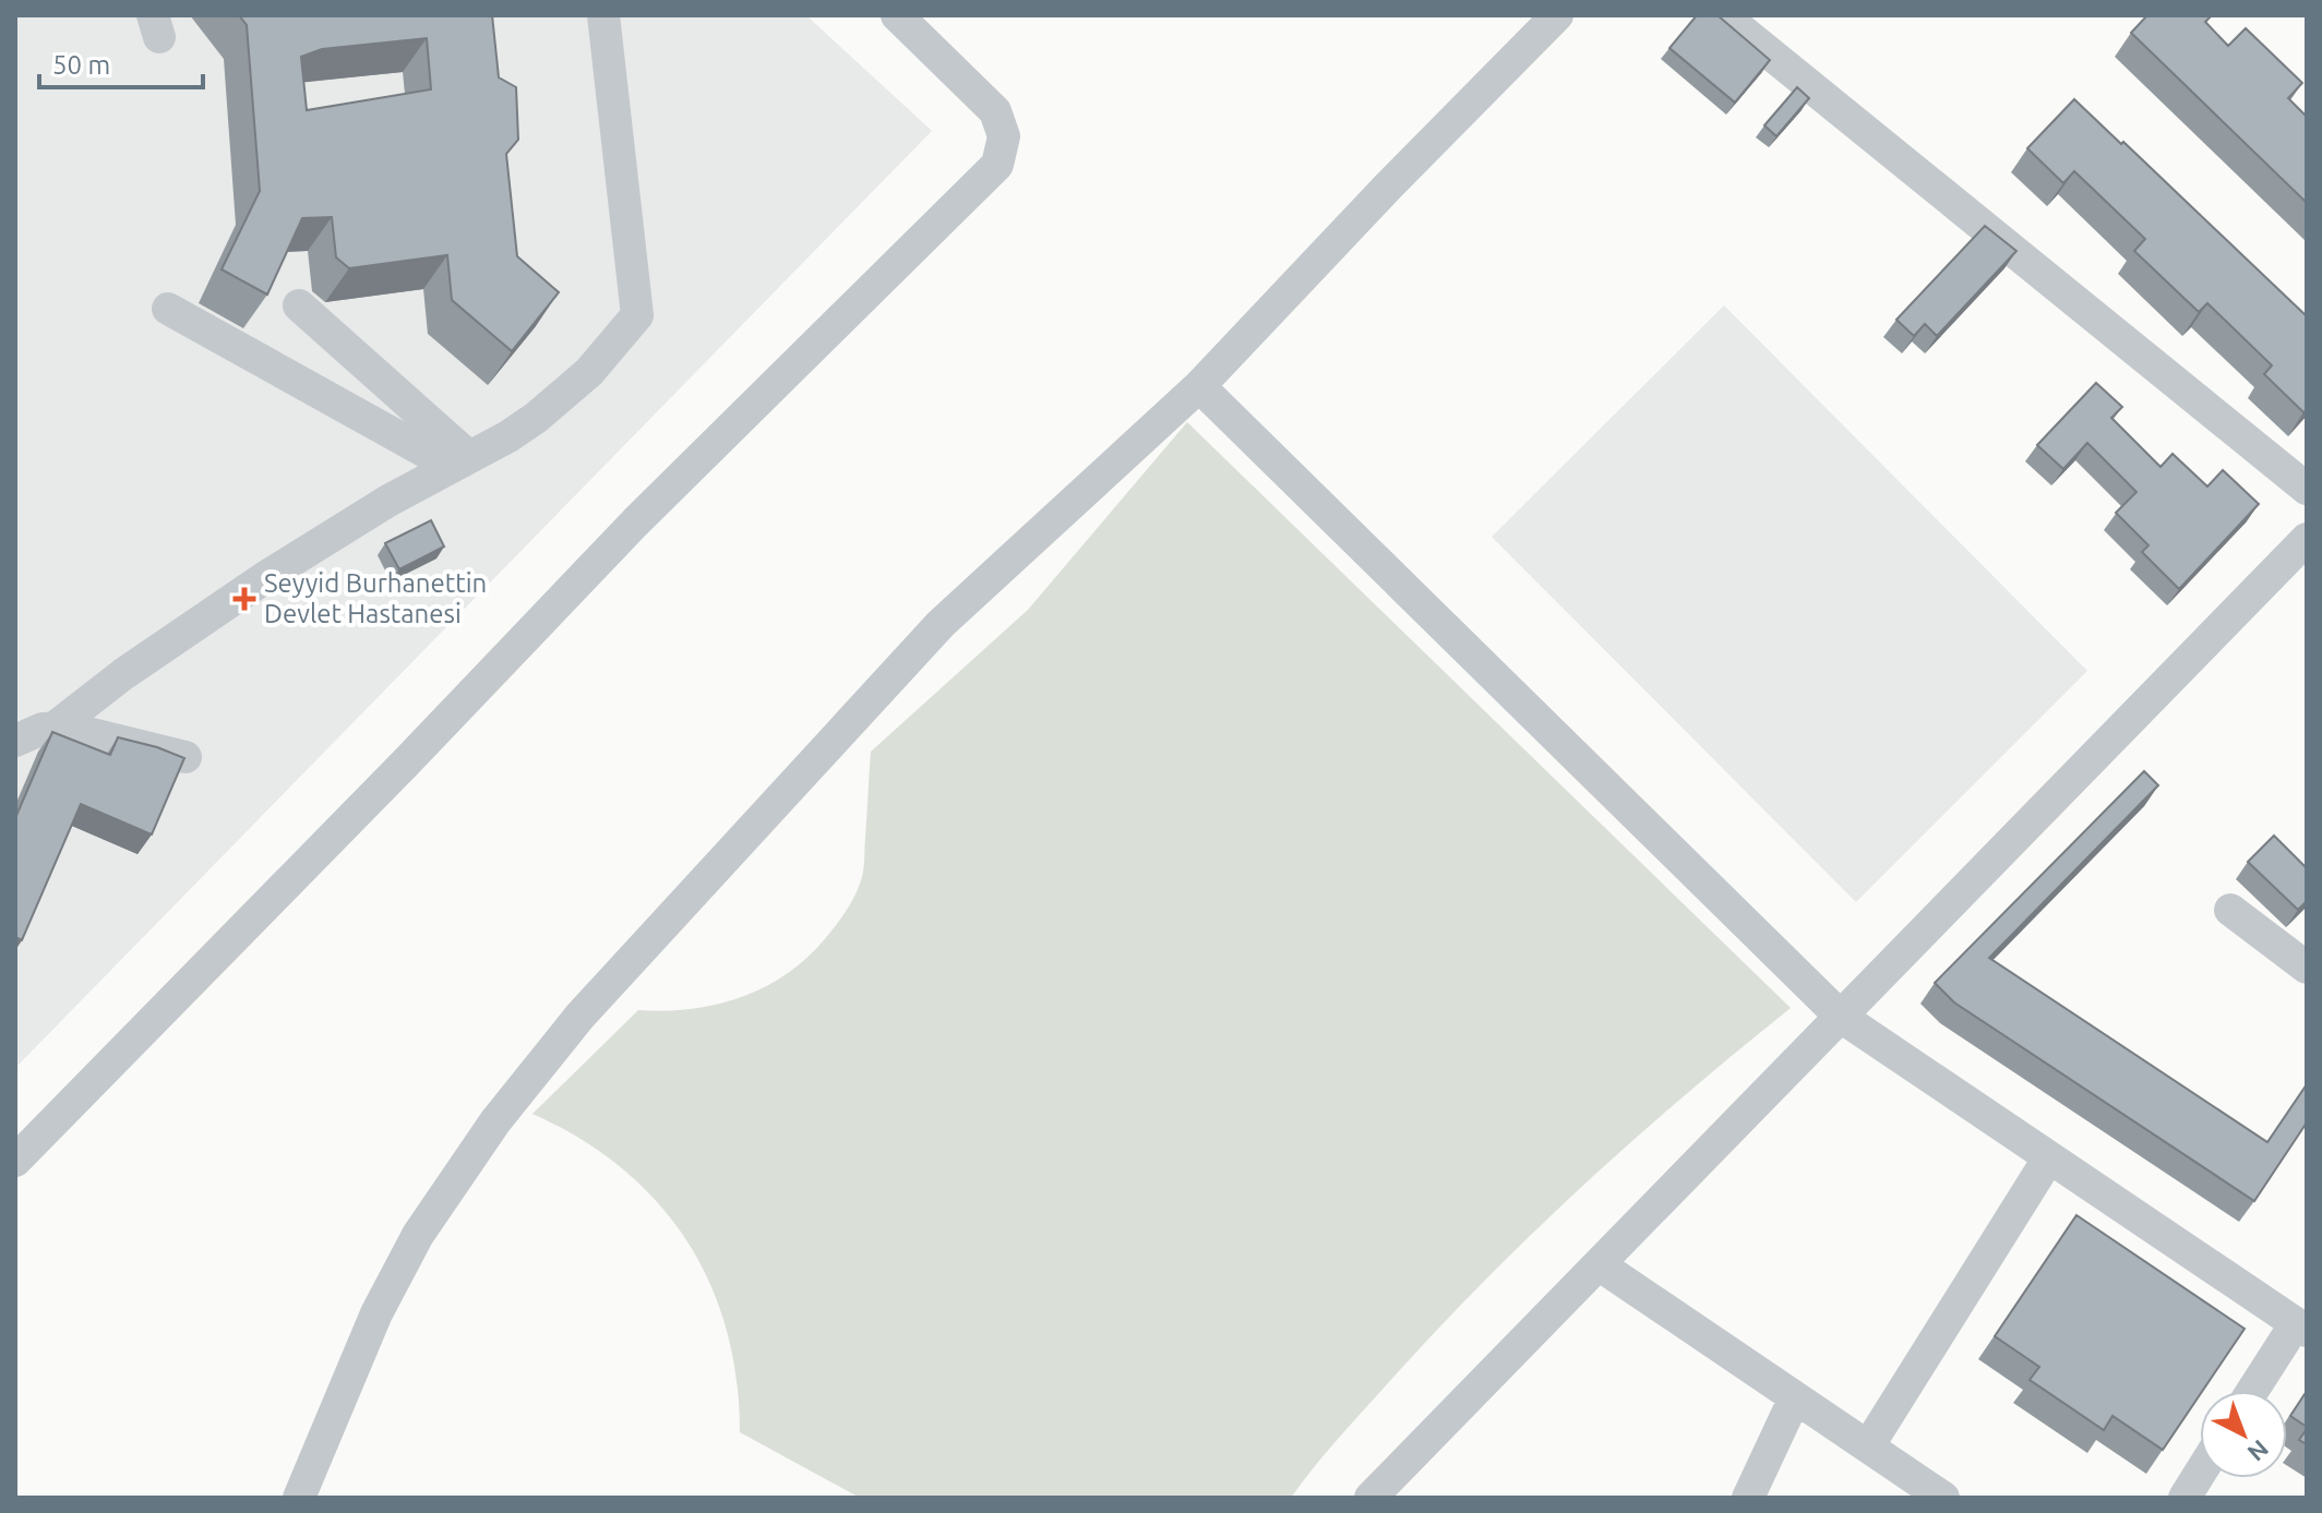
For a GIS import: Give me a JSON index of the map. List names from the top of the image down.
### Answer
{
  "places": {
    "health": ["Seyyid Burhanettin Devlet Hastanesi"]
  },
  "scale_bar": "50 m",
  "north": "bottom right"
}
